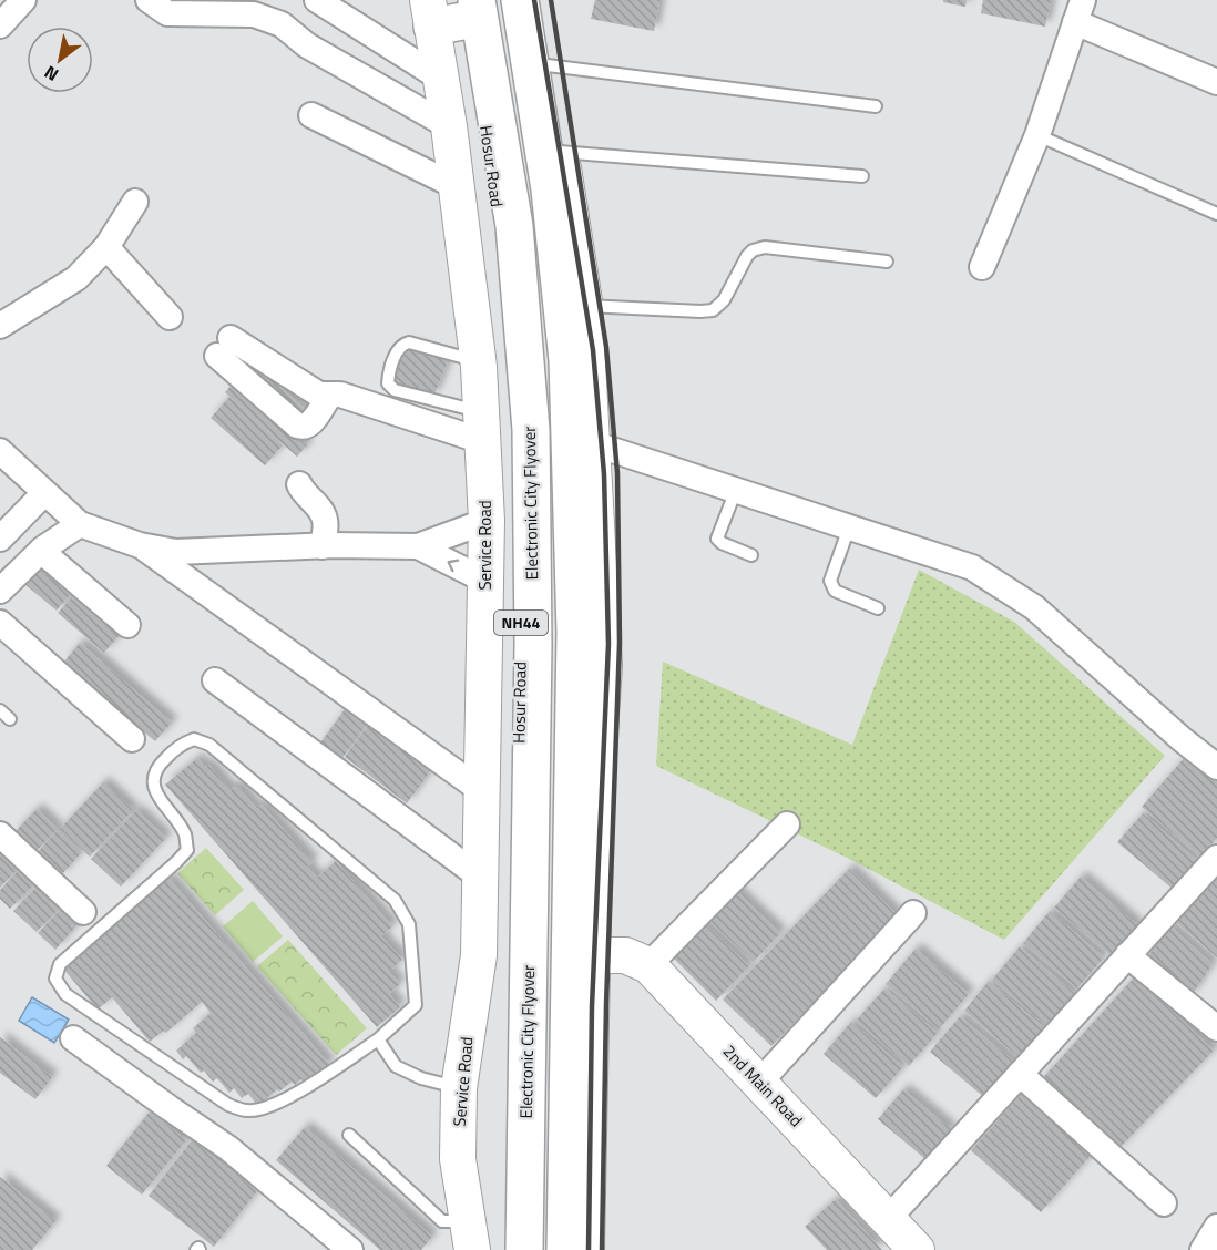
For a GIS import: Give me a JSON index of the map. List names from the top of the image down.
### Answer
{
  "streets": {
    "highway": ["Hosur Road", "Electronic City Flyover", "NH44"],
    "street": ["Service Road", "2nd Main Road"]
  },
  "crossings": [
    ["Hosur Road", "Electronic City Flyover"]
  ],
  "north": "bottom left"
}
